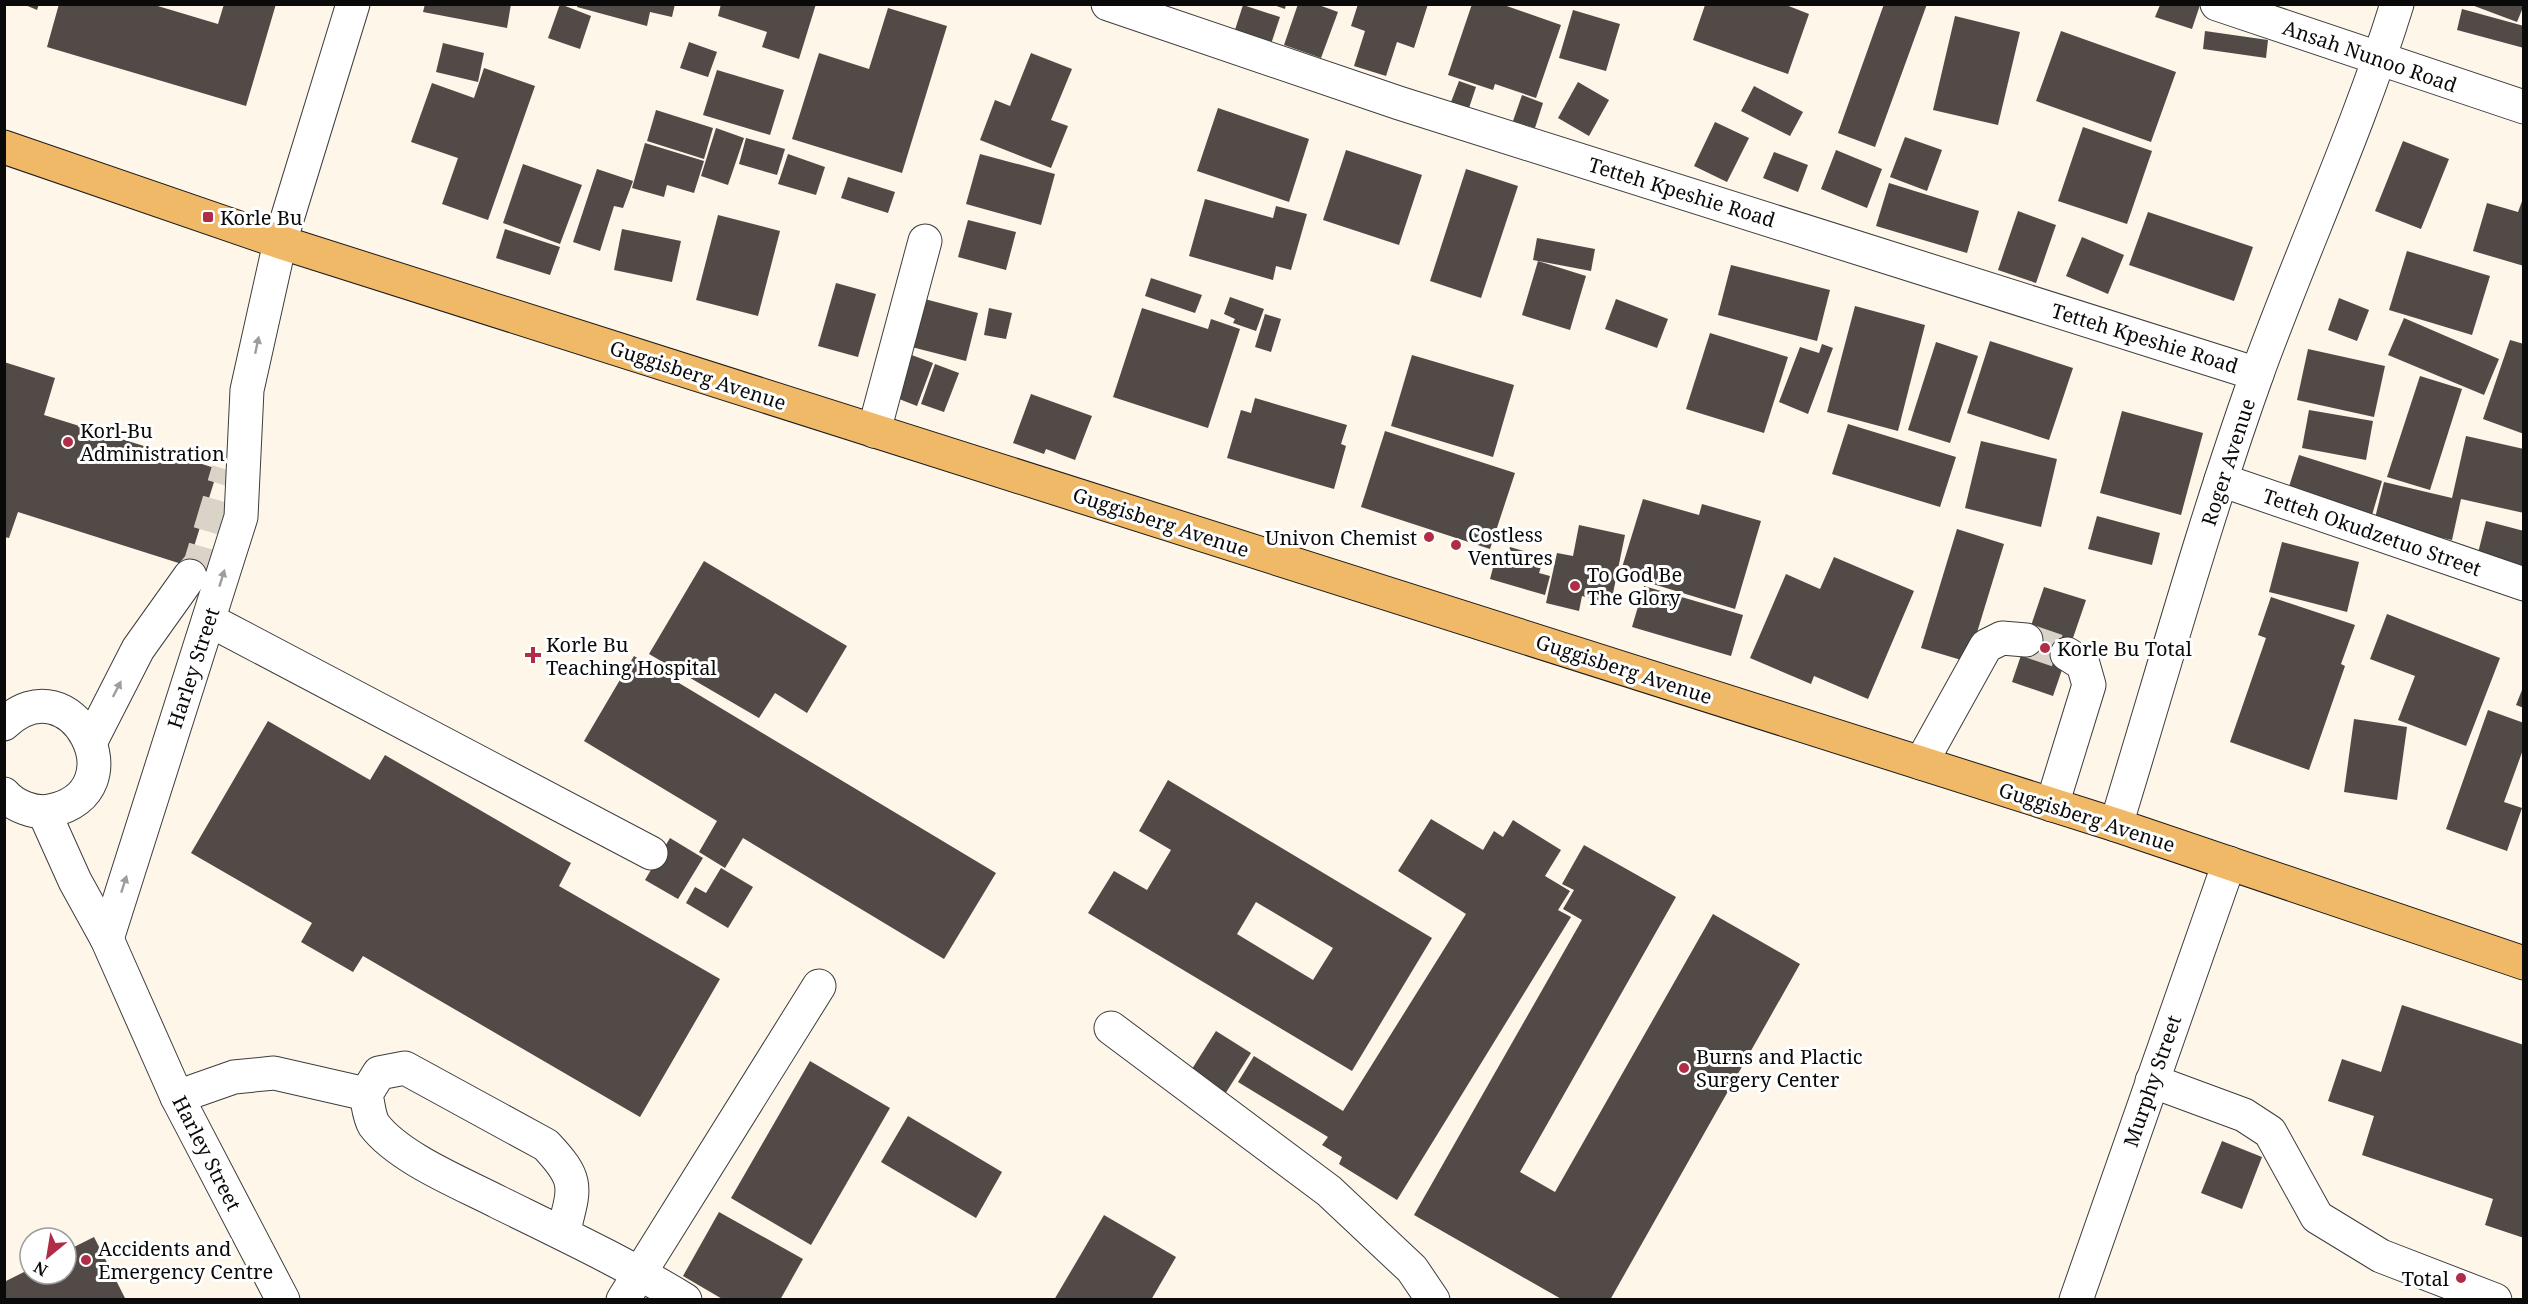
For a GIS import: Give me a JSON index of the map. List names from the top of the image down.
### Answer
{
  "streets": {
    "main road": ["Guggisberg Avenue"],
    "street": [
      "Ansah Nunoo Road",
      "Tetteh Kpeshie Road",
      "Roger Avenue",
      "Tetteh Okudzetuo Street",
      "Harley Street",
      "Murphy Street"
    ]
  },
  "crossings": [
    ["Ansah Nunoo Road", "Roger Avenue"],
    ["Tetteh Kpeshie Road", "Roger Avenue"],
    ["Guggisberg Avenue", "Roger Avenue"],
    ["Guggisberg Avenue", "Harley Street"],
    ["Guggisberg Avenue", "Murphy Street"],
    ["Roger Avenue", "Tetteh Okudzetuo Street"]
  ],
  "one_way": ["Harley Street"],
  "places": {
    "transit": ["Korle Bu"],
    "other": [
      "Korl-Bu Administration",
      "Univon Chemist",
      "Costless Ventures",
      "To God Be The Glory",
      "Korle Bu Total",
      "Burns and Plactic Surgery Center",
      "Accidents and Emergency Centre",
      "Total"
    ],
    "health": ["Korle Bu Teaching Hospital"]
  },
  "north": "bottom left"
}
